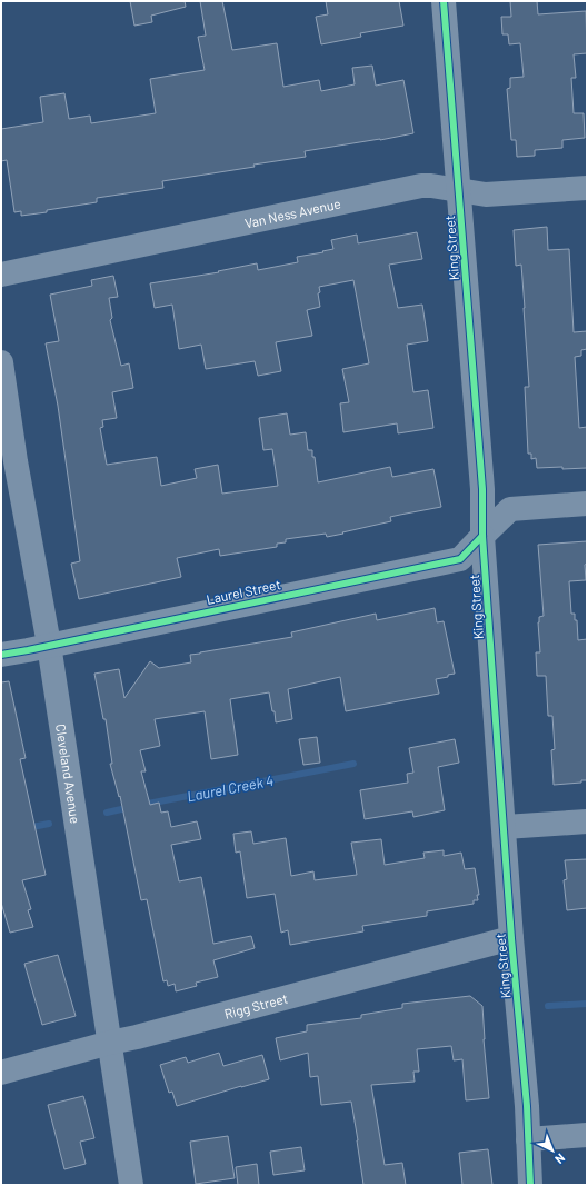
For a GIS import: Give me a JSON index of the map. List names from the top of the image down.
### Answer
{
  "streets": {
    "street": [
      "Van Ness Avenue",
      "King Street",
      "Laurel Street",
      "Cleveland Avenue",
      "Rigg Street"
    ]
  },
  "crossings": [
    ["Van Ness Avenue", "King Street"],
    ["King Street", "Laurel Street"],
    ["King Street", "Rigg Street"],
    ["Laurel Street", "Cleveland Avenue"],
    ["Cleveland Avenue", "Rigg Street"]
  ],
  "water": ["Laurel Creek 4"],
  "north": "bottom right"
}
